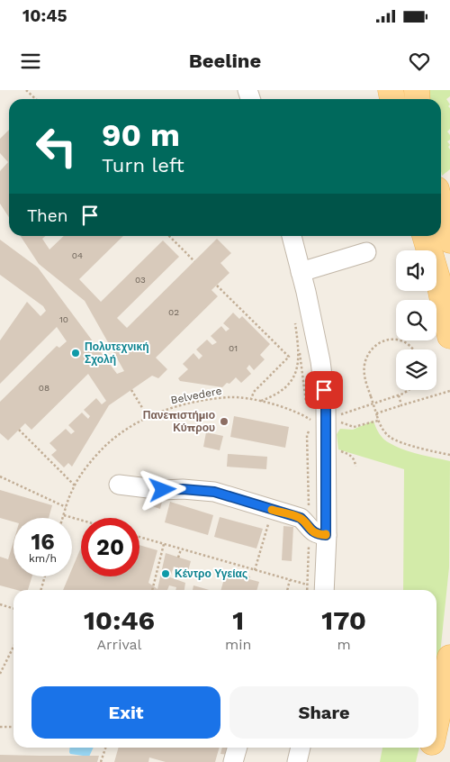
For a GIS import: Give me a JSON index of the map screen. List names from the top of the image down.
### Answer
{
  "streets": {
    "path": ["Belvedere"]
  },
  "places": ["Πολυτεχνική Σχολή", "Πανεπιστήμιο Κύπρου", "Κέντρο Υγείας"],
  "house_numbers": [
    "04",
    "03",
    "02",
    "10",
    "01",
    "08"
  ],
  "page": {
    "status": "10:45",
    "header": "Beeline",
    "turn": ["90 m", "Turn left"],
    "then": "Then",
    "speed": "16 km/h",
    "limit": "20",
    "eta": [
      "10:46",
      "Arrival",
      "1",
      "min",
      "170",
      "m"
    ],
    "buttons": ["Exit", "Share"]
  }
}
